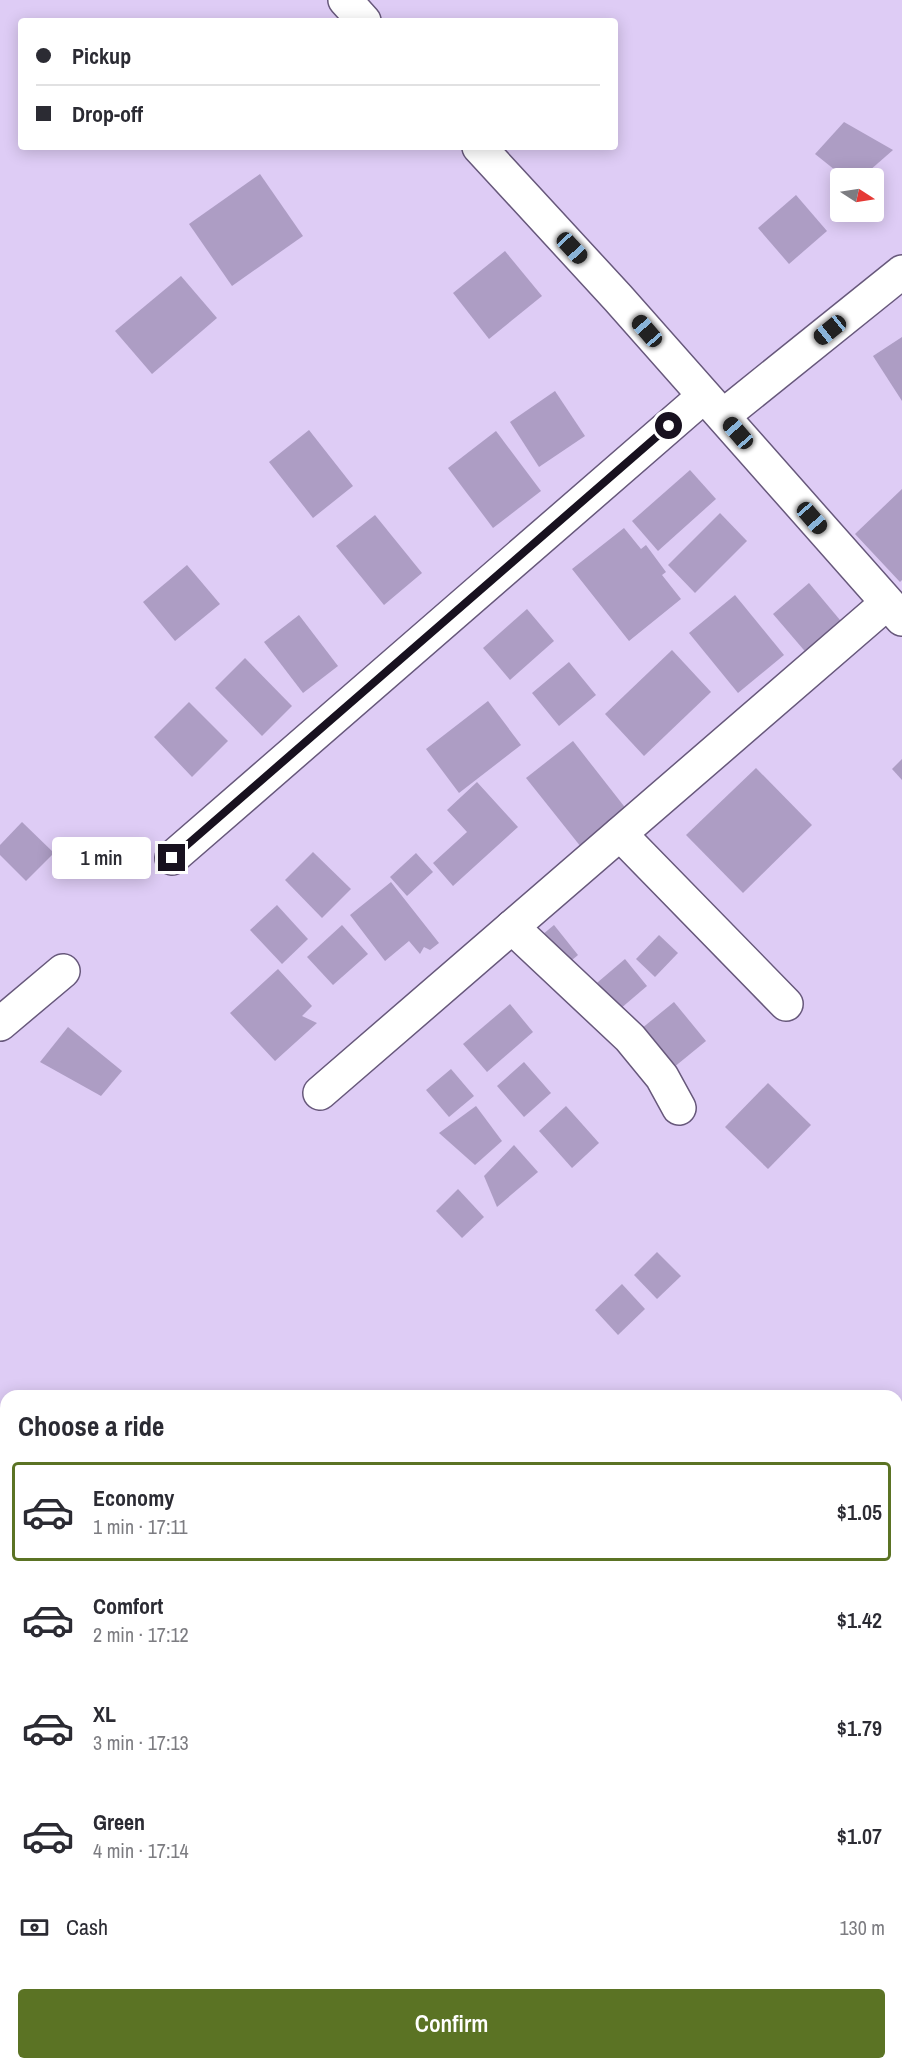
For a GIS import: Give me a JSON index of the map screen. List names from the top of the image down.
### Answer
{
  "north": "right",
  "page": {
    "banner": ["Pickup", "Drop-off"],
    "bubble": "1 min",
    "heading": "Choose a ride",
    "list": [
      {
        "name": "Economy",
        "note": "1 min · 17:11",
        "value": "$1.05"
      },
      {
        "name": "Comfort",
        "note": "2 min · 17:12",
        "value": "$1.42"
      },
      {
        "name": "XL",
        "note": "3 min · 17:13",
        "value": "$1.79"
      },
      {
        "name": "Green",
        "note": "4 min · 17:14",
        "value": "$1.07"
      }
    ],
    "pay": ["Cash", "130 m"],
    "buttons": "Confirm"
  }
}
